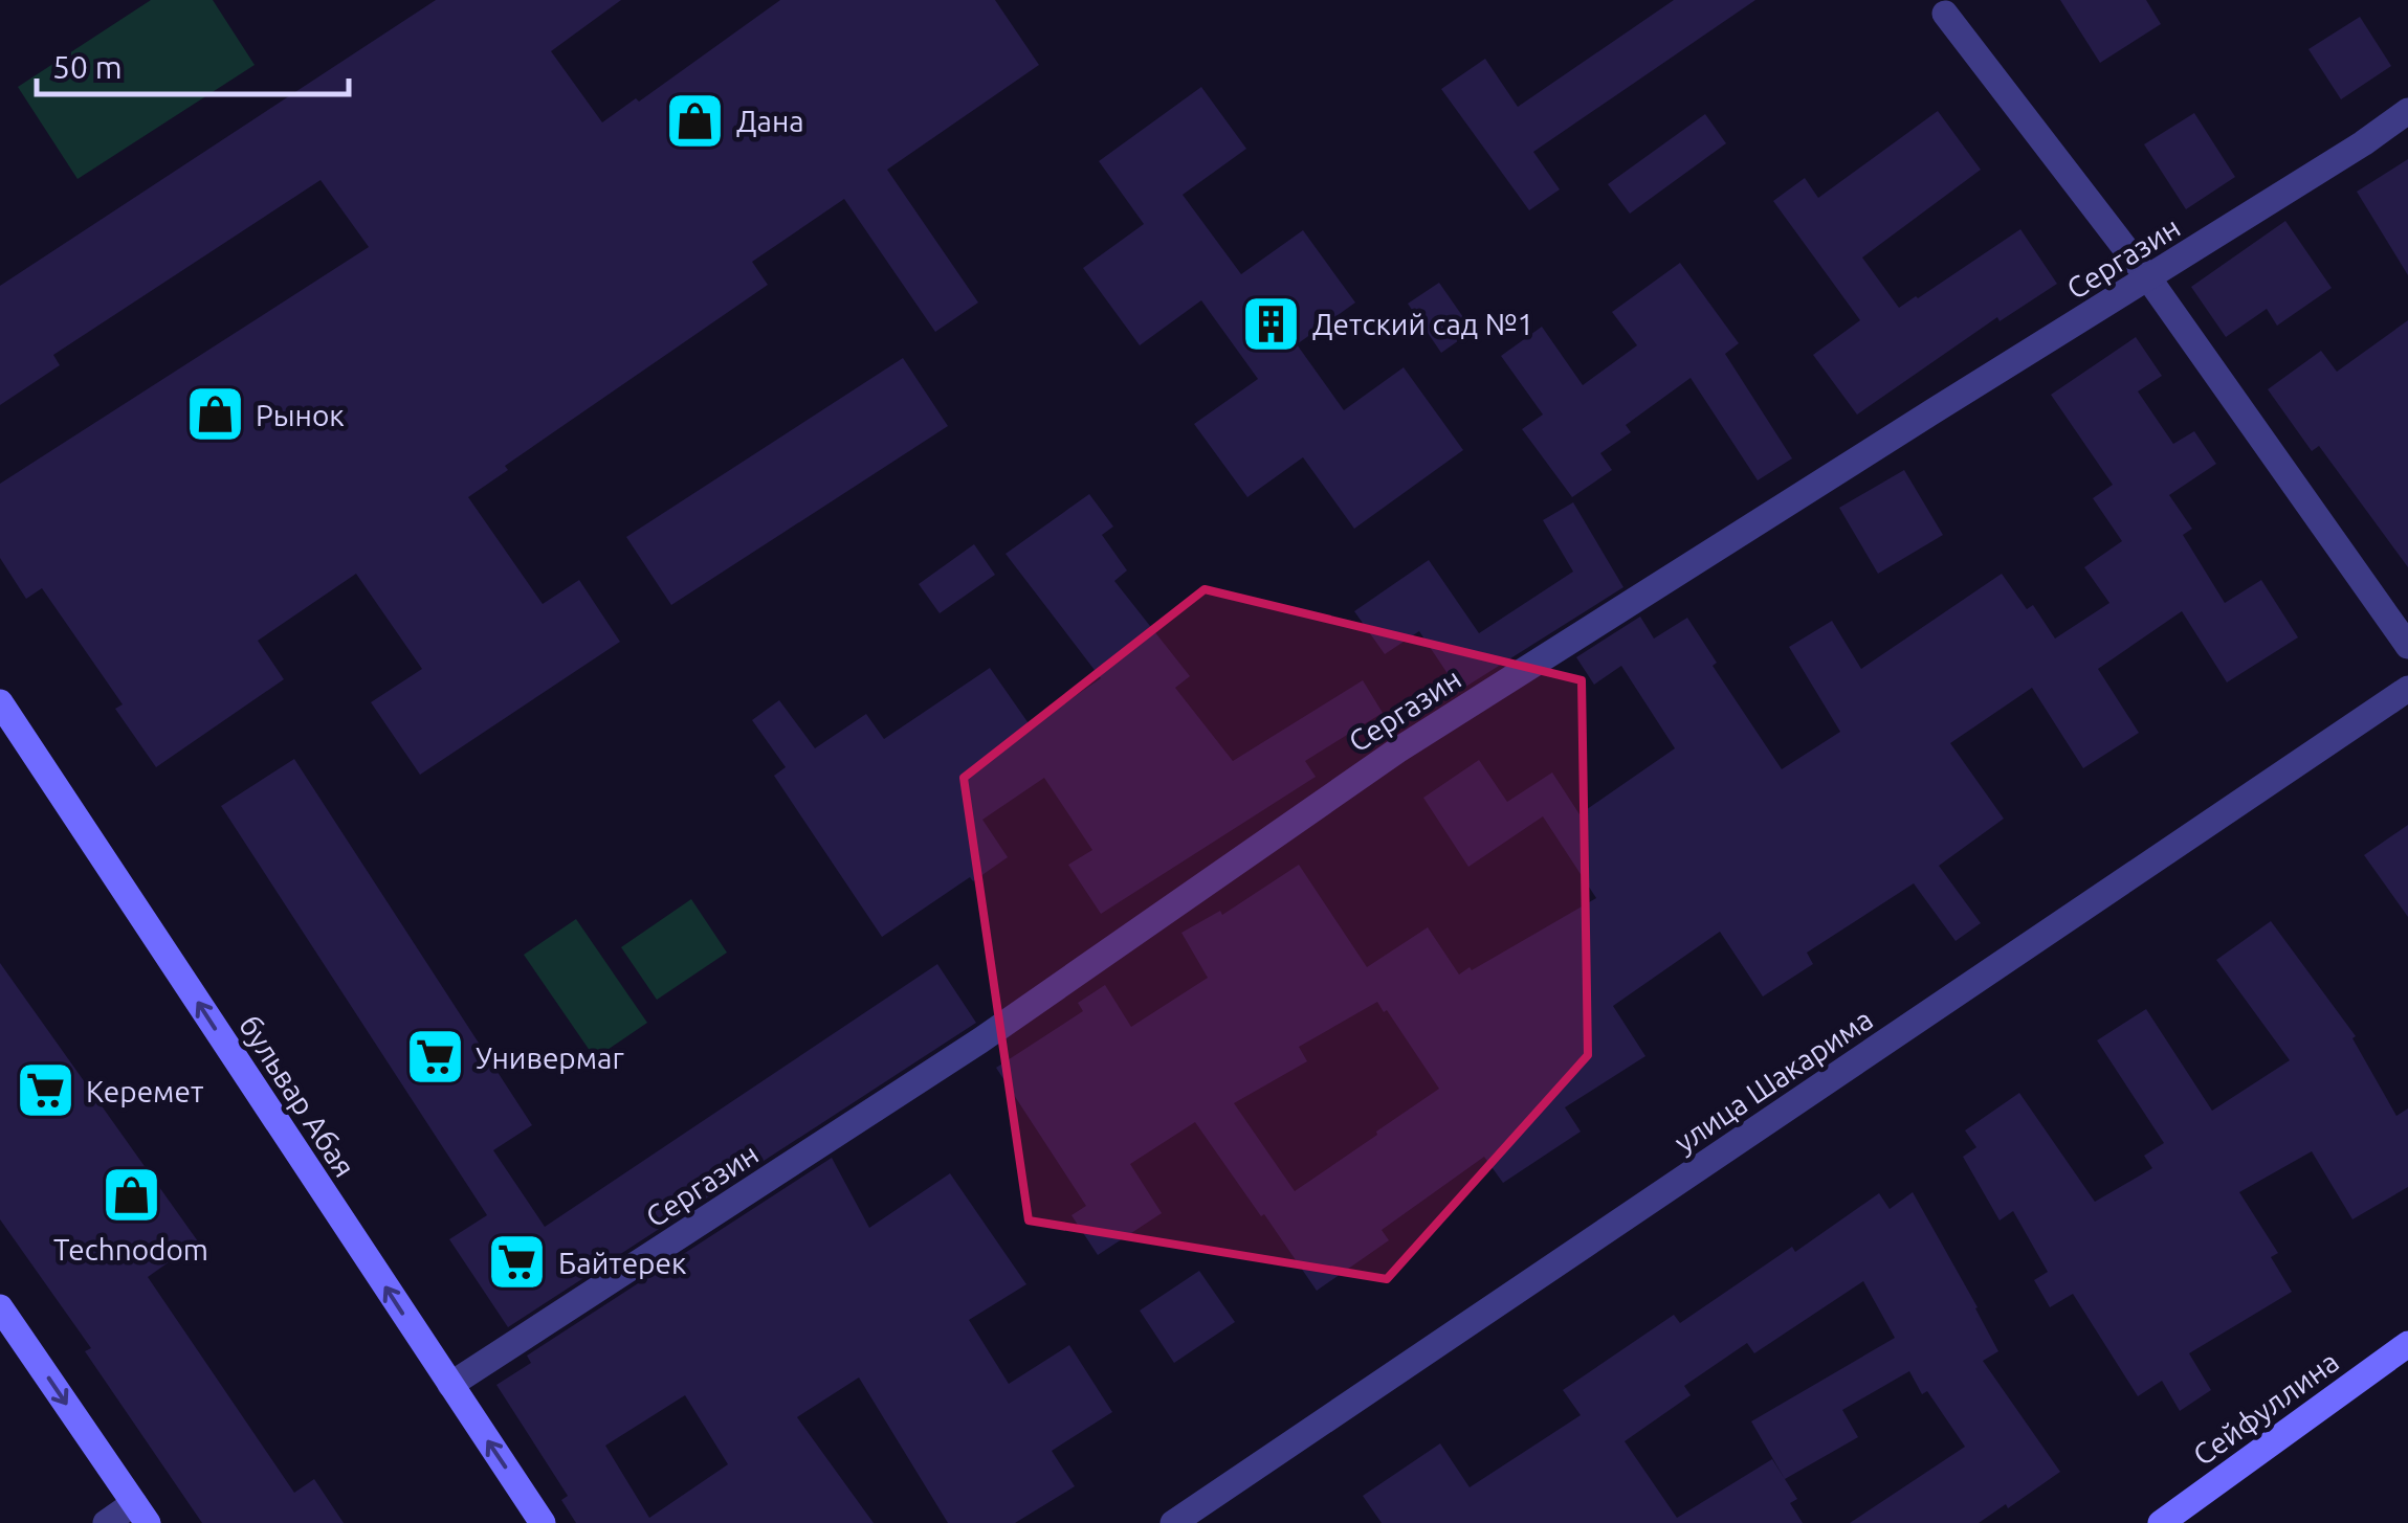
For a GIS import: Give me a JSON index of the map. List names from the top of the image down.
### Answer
{
  "streets": {
    "main road": ["бульвар Абая", "Сейфуллина"],
    "street": ["Сергазин", "улица Шакарима"]
  },
  "crossings": [
    ["Сергазин", "бульвар Абая"]
  ],
  "one_way": ["бульвар Абая"],
  "places": {
    "shop": ["Дана", "Рынок", "Technodom"],
    "building": ["Детский сад №1"],
    "supermarket": ["Универмаг", "Керемет", "Байтерек"]
  },
  "scale_bar": "50 m"
}
